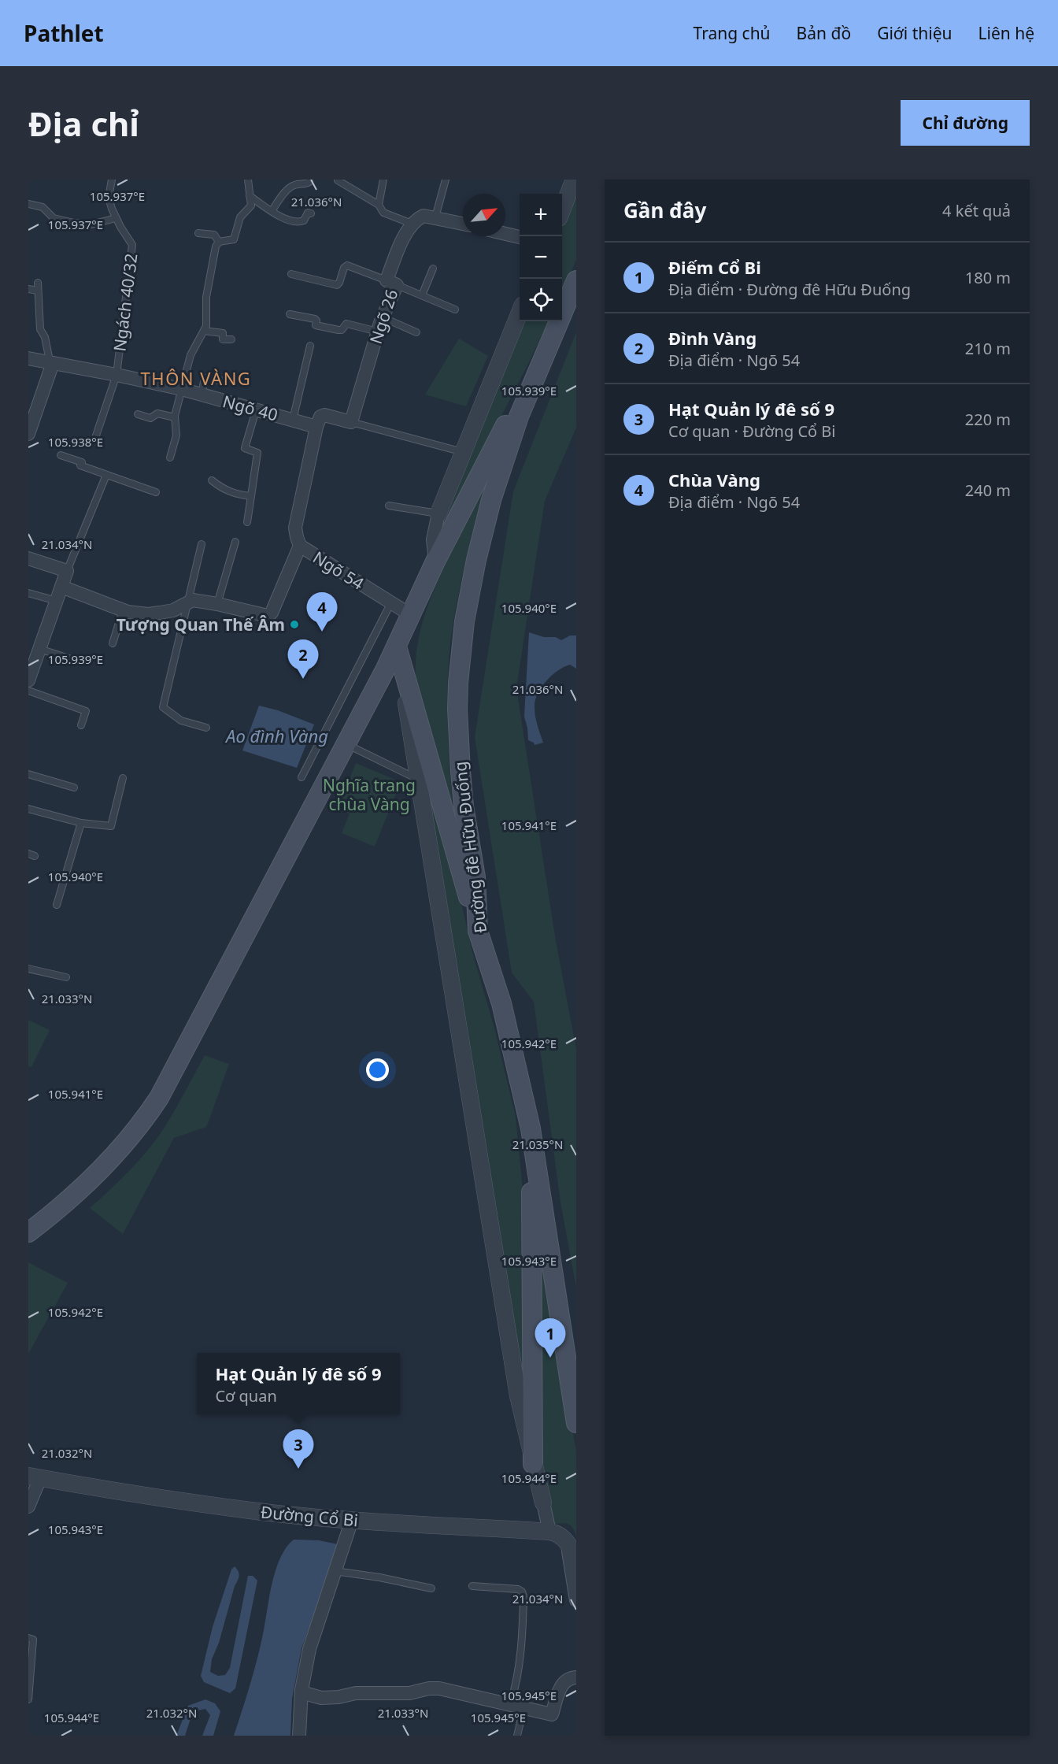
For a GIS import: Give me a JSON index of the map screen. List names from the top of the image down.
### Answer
{
  "streets": {
    "main road": ["Đường đê Hữu Đuống"],
    "street": [
      "Ngõ 26",
      "Ngõ 40",
      "Ngõ 54",
      "Đường Cổ Bi"
    ],
    "lane": ["Ngách 40/32"]
  },
  "crossings": [
    ["Ngách 40/32", "Ngõ 40"]
  ],
  "districts": ["THÔN VÀNG"],
  "water": ["Ao đình Vàng"],
  "parks": ["Nghĩa trang chùa Vàng"],
  "places": ["Tượng Quan Thế Âm"],
  "north": "top right",
  "page": {
    "header": "Pathlet",
    "nav": [
      "Trang chủ",
      "Bản đồ",
      "Giới thiệu",
      "Liên hệ"
    ],
    "buttons": "Chỉ đường",
    "title": "Địa chỉ",
    "heading": ["Gần đây", "4 kết quả"],
    "map_buttons": ["+", "−"],
    "list": [
      {
        "mark": "1",
        "name": "Điếm Cổ Bi",
        "note": "Địa điểm · Đường đê Hữu Đuống",
        "value": "180 m"
      },
      {
        "mark": "2",
        "name": "Đình Vàng",
        "note": "Địa điểm · Ngõ 54",
        "value": "210 m"
      },
      {
        "mark": "3",
        "name": "Hạt Quản lý đê số 9",
        "note": "Cơ quan · Đường Cổ Bi",
        "value": "220 m"
      },
      {
        "mark": "4",
        "name": "Chùa Vàng",
        "note": "Địa điểm · Ngõ 54",
        "value": "240 m"
      }
    ],
    "pins": [
      "4",
      "2",
      "1",
      "3"
    ],
    "popup": ["Hạt Quản lý đê số 9", "Cơ quan"]
  },
  "coordinates": [
    "105.937°E",
    "21.036°N",
    "105.939°E",
    "105.938°E",
    "21.034°N",
    "105.940°E",
    "105.941°E",
    "21.033°N",
    "105.942°E",
    "21.035°N",
    "105.943°E",
    "21.032°N",
    "105.944°E",
    "105.945°E"
  ]
}
